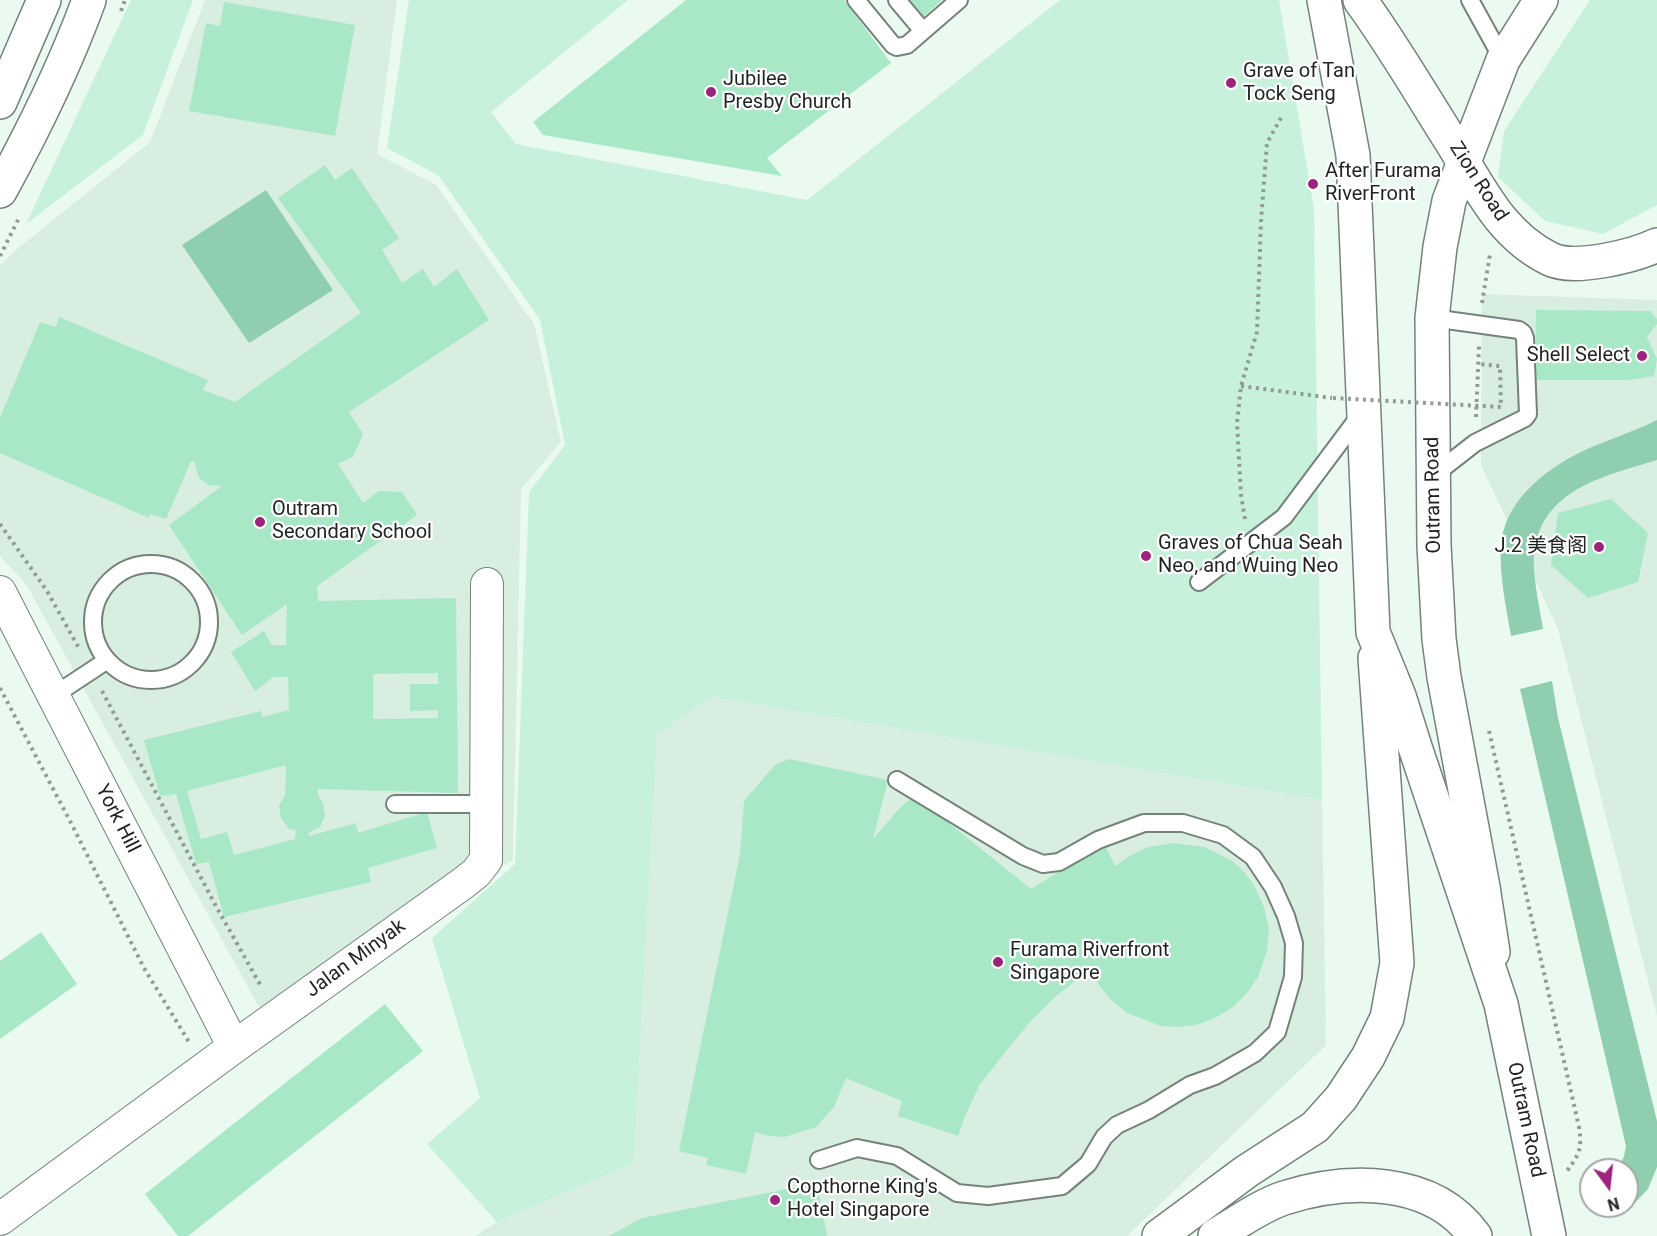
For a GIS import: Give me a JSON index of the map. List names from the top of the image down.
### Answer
{
  "streets": {
    "main road": ["Zion Road", "Outram Road"],
    "street": ["York Hill", "Jalan Minyak"]
  },
  "crossings": [
    ["Zion Road", "Outram Road"],
    ["York Hill", "Jalan Minyak"]
  ],
  "places": [
    "Grave of Tan Tock Seng",
    "Jubilee Presby Church",
    "After Furama RiverFront",
    "Shell Select",
    "Outram Secondary School",
    "J.2 美食阁",
    "Graves of Chua Seah Neo, and Wuing Neo",
    "Furama Riverfront Singapore",
    "Copthorne King's Hotel Singapore"
  ],
  "north": "bottom"
}
